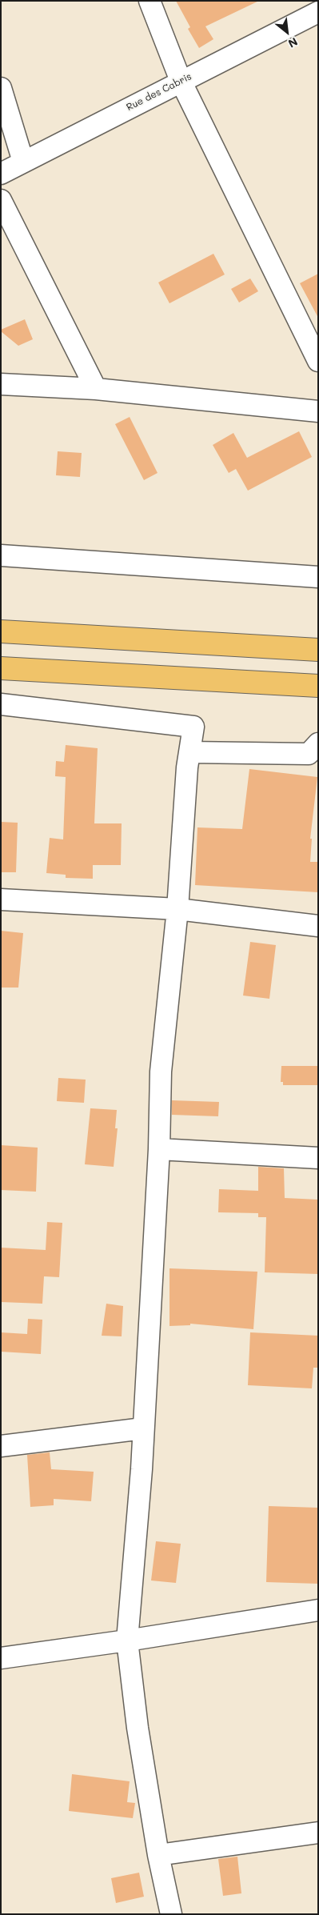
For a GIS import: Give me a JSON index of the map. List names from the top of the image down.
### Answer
{
  "streets": {
    "street": ["Rue des Cabris"]
  },
  "north": "bottom right"
}
